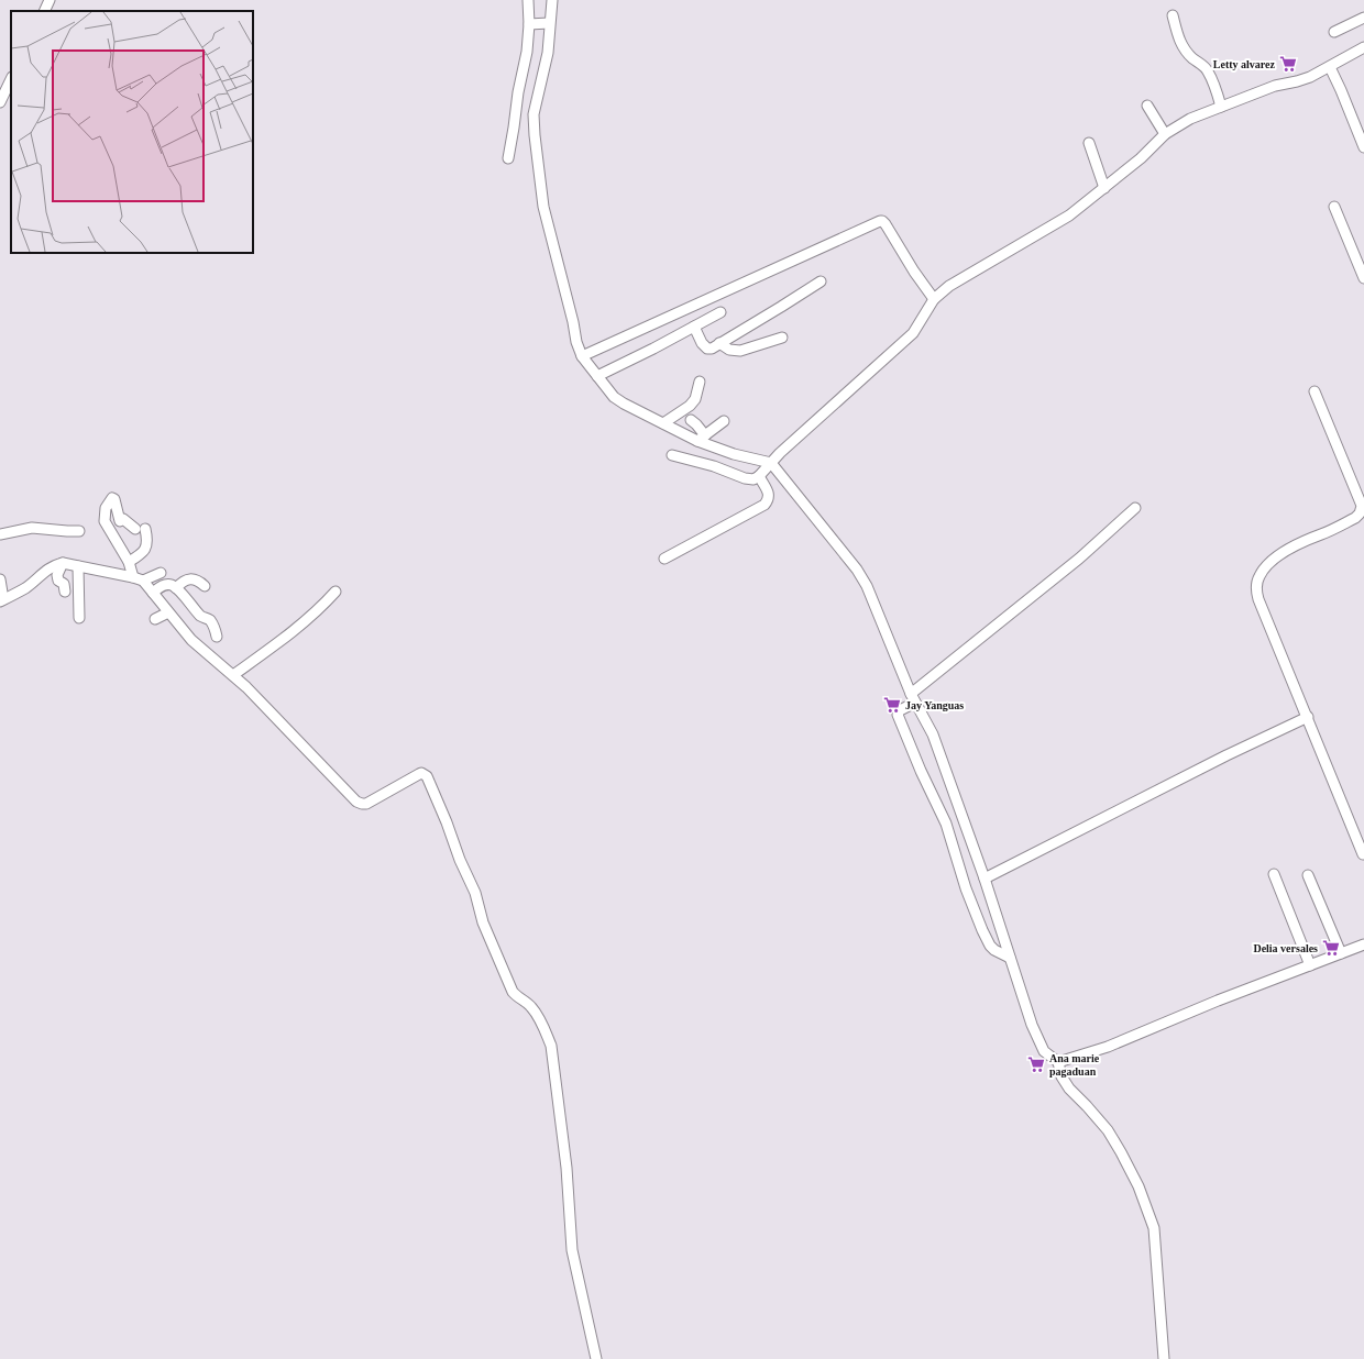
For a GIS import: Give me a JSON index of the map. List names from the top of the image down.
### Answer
{
  "places": {
    "supermarket": [
      "Letty alvarez",
      "Jay Yanguas",
      "Delia versales",
      "Ana marie pagaduan"
    ]
  }
}
